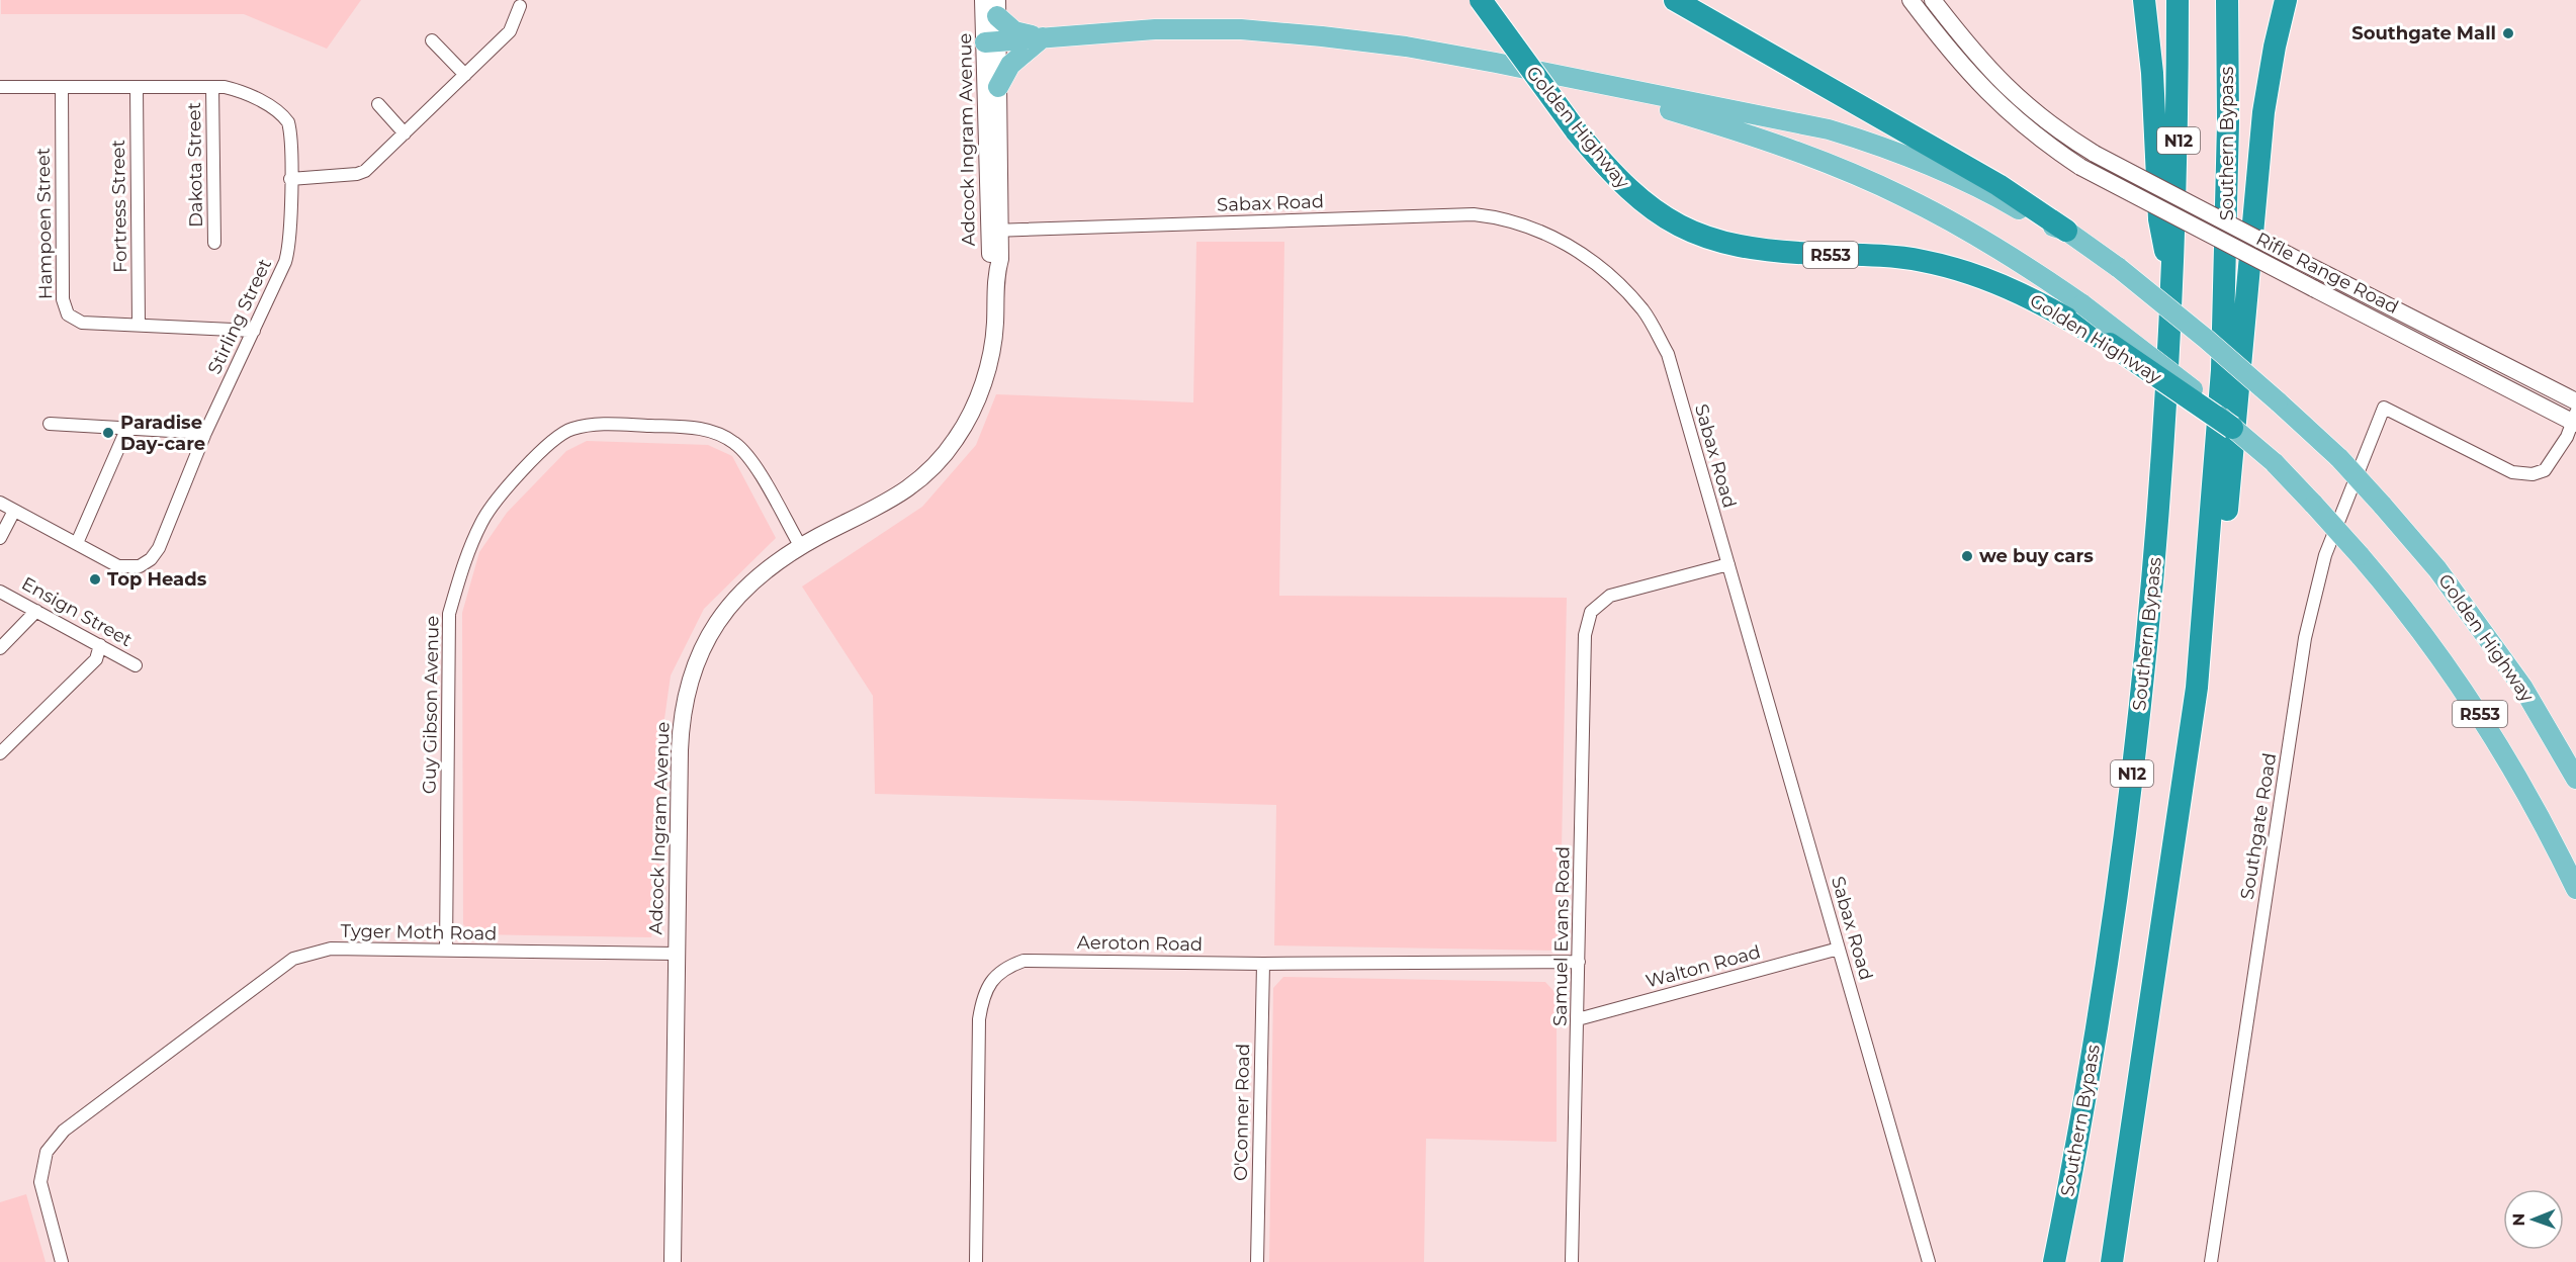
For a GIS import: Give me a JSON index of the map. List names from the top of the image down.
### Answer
{
  "streets": {
    "highway": [
      "Golden Highway",
      "N12",
      "Southern Bypass",
      "R553"
    ],
    "street": [
      "Adcock Ingram Avenue",
      "Dakota Street",
      "Sabax Road",
      "Fortress Street",
      "Hampoen Street",
      "Rifle Range Road",
      "Stirling Street",
      "Ensign Street",
      "Guy Gibson Avenue",
      "Southgate Road",
      "Tyger Moth Road",
      "Samuel Evans Road",
      "Aeroton Road",
      "Walton Road",
      "O'Conner Road"
    ]
  },
  "crossings": [
    ["Adcock Ingram Avenue", "Sabax Road"],
    ["Adcock Ingram Avenue", "Guy Gibson Avenue"],
    ["Adcock Ingram Avenue", "Tyger Moth Road"],
    ["Dakota Street", "Stirling Street"],
    ["Sabax Road", "Samuel Evans Road"],
    ["Sabax Road", "Walton Road"],
    ["Fortress Street", "Hampoen Street"],
    ["Fortress Street", "Stirling Street"],
    ["Hampoen Street", "Stirling Street"],
    ["Rifle Range Road", "Southgate Road"],
    ["Guy Gibson Avenue", "Tyger Moth Road"],
    ["Samuel Evans Road", "Aeroton Road"],
    ["Samuel Evans Road", "Walton Road"],
    ["Aeroton Road", "O'Conner Road"]
  ],
  "places": [
    "Southgate Mall",
    "Paradise Day-care",
    "we buy cars",
    "Top Heads"
  ],
  "north": "left"
}
